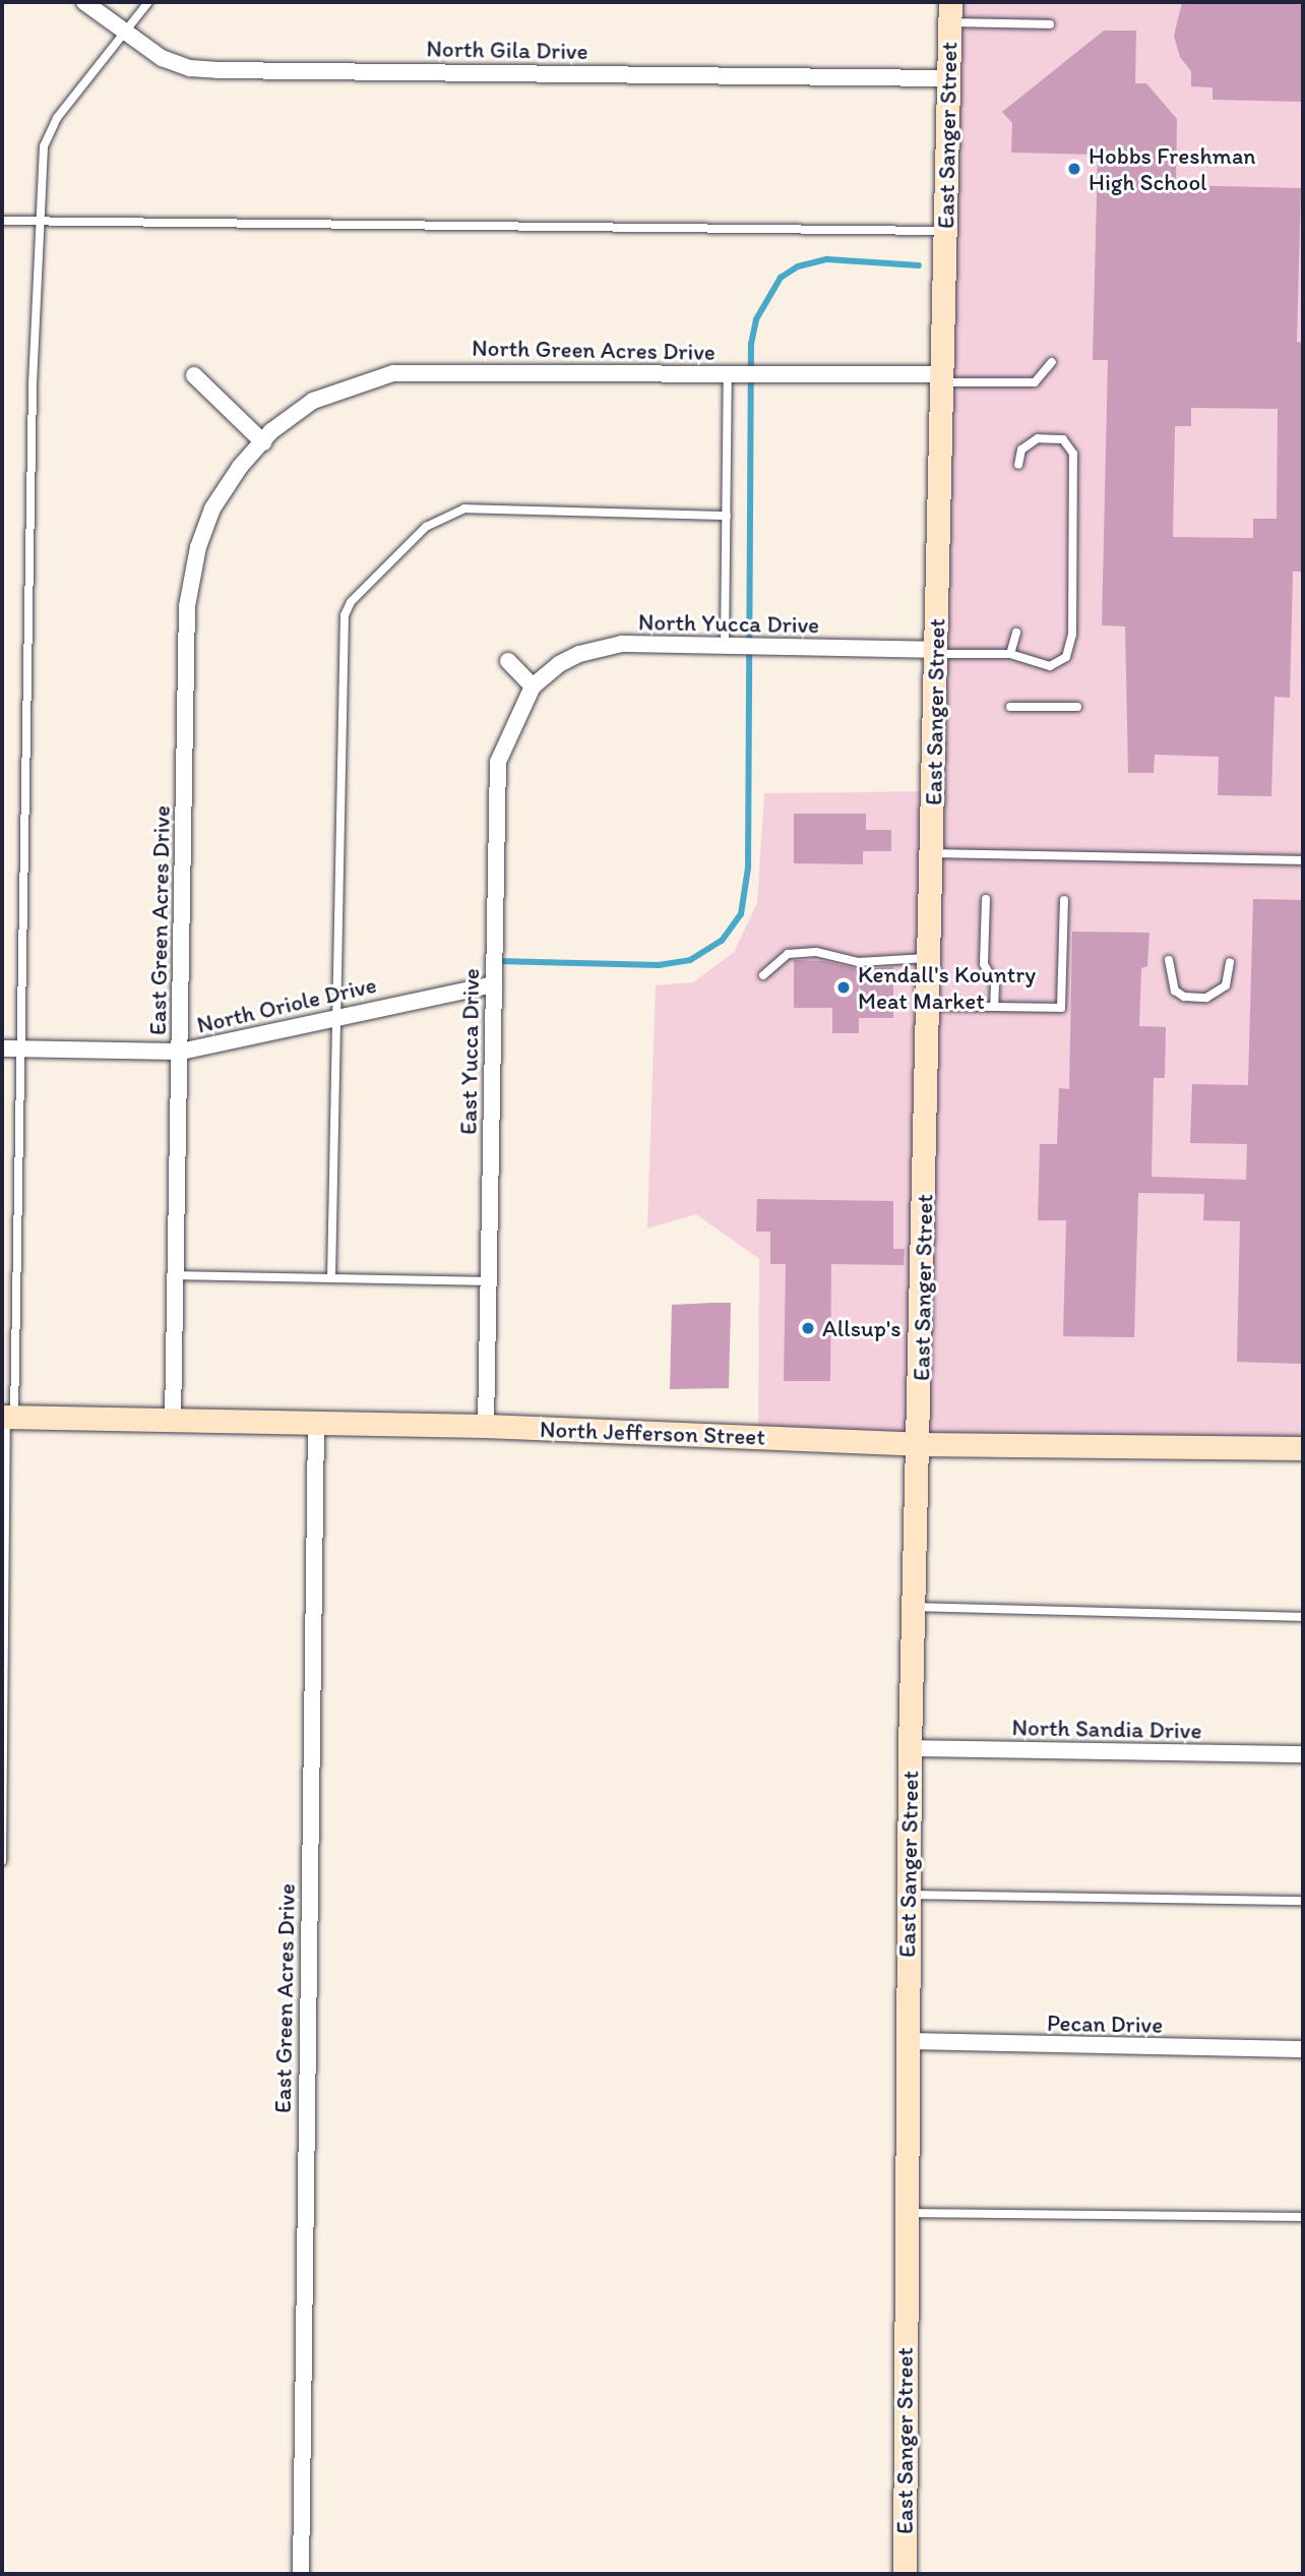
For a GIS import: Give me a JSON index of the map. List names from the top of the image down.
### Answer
{
  "streets": {
    "main road": ["East Sanger Street", "North Jefferson Street"],
    "street": [
      "North Gila Drive",
      "North Green Acres Drive",
      "North Yucca Drive",
      "East Green Acres Drive",
      "North Oriole Drive",
      "East Yucca Drive",
      "North Sandia Drive",
      "Pecan Drive"
    ]
  },
  "crossings": [
    ["North Gila Drive", "East Sanger Street"],
    ["East Sanger Street", "North Green Acres Drive"],
    ["East Sanger Street", "North Yucca Drive"],
    ["East Sanger Street", "North Jefferson Street"],
    ["East Sanger Street", "North Sandia Drive"],
    ["East Sanger Street", "Pecan Drive"],
    ["North Green Acres Drive", "East Green Acres Drive"],
    ["North Yucca Drive", "East Yucca Drive"],
    ["East Green Acres Drive", "North Oriole Drive"],
    ["East Green Acres Drive", "North Jefferson Street"],
    ["North Oriole Drive", "East Yucca Drive"],
    ["East Yucca Drive", "North Jefferson Street"]
  ],
  "places": ["Hobbs Freshman High School", "Kendall's Kountry Meat Market", "Allsup's"]
}
